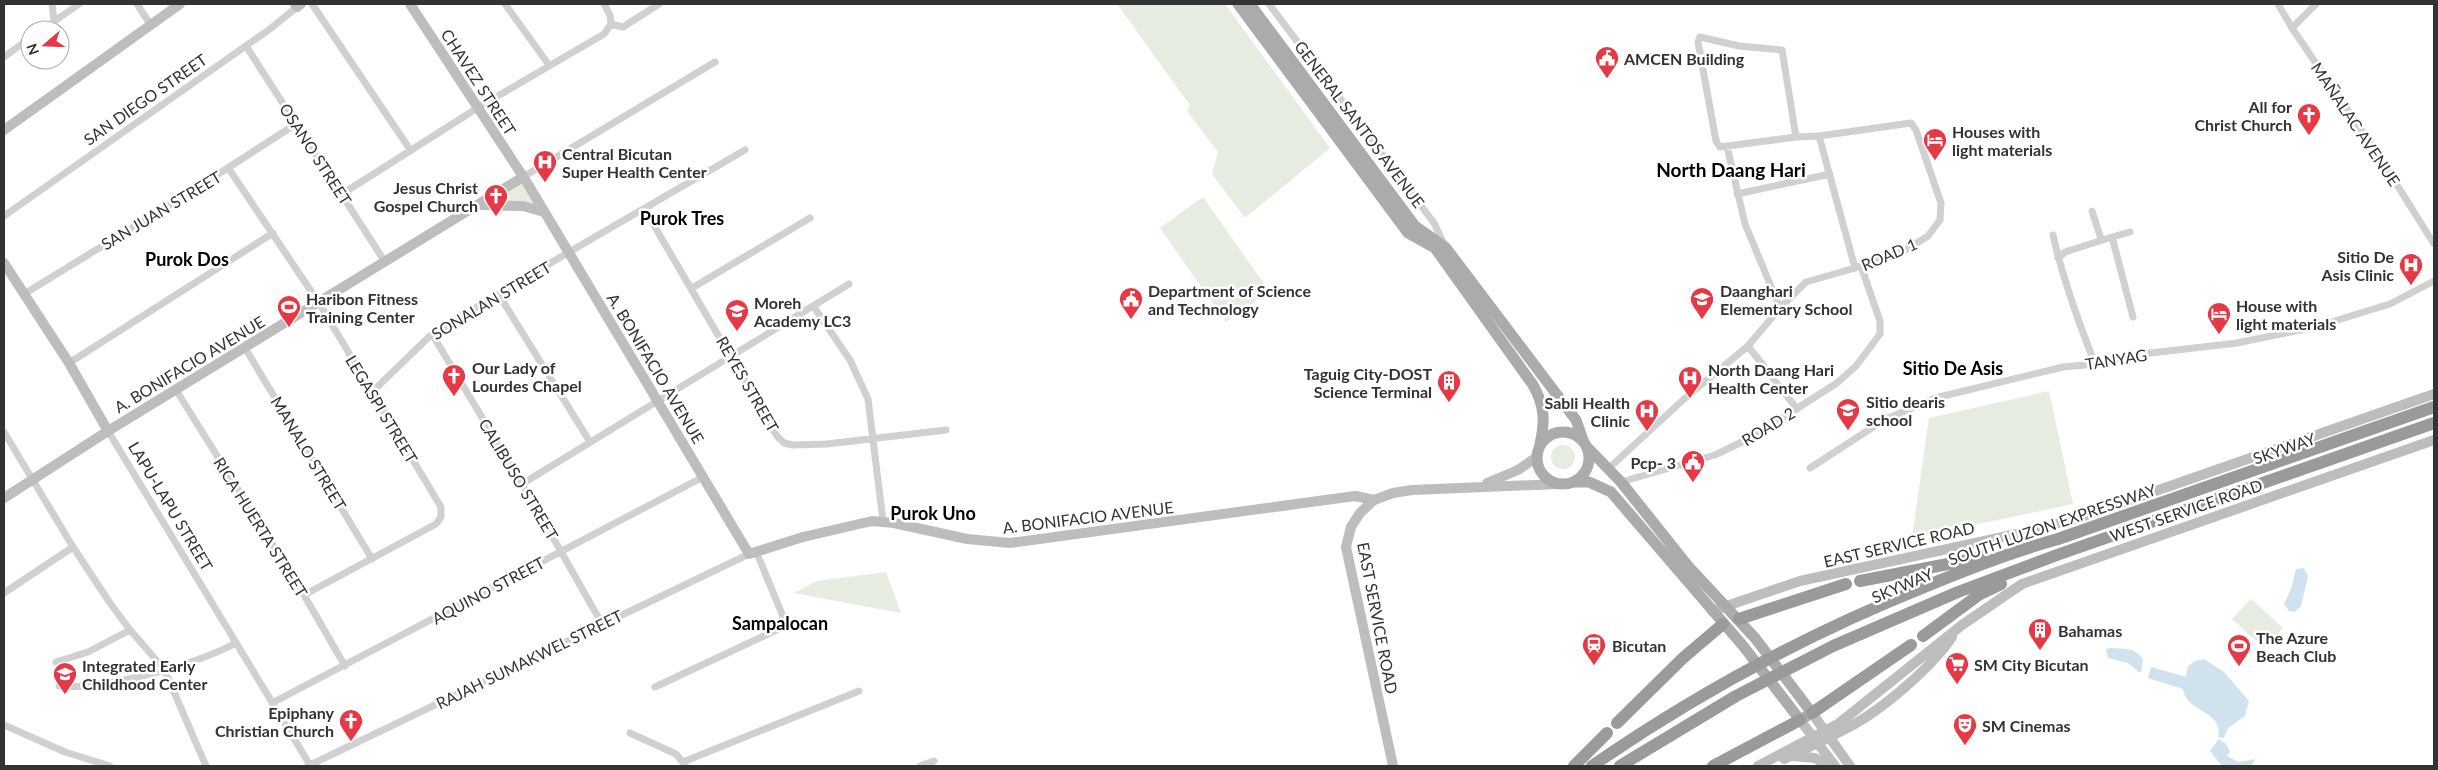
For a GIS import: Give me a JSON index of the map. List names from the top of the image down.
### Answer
{
  "streets": {
    "highway": ["SKYWAY", "SOUTH LUZON EXPRESSWAY"],
    "street": [
      "CHAVEZ STREET",
      "SAN DIEGO STREET",
      "GENERAL SANTOS AVENUE",
      "MAÑALAC AVENUE",
      "OSANO STREET",
      "SAN JUAN STREET",
      "ROAD 1",
      "SONALAN STREET",
      "TANYAG",
      "A. BONIFACIO AVENUE",
      "REYES STREET",
      "LEGASPI STREET",
      "ROAD 2",
      "MANALO STREET",
      "CALIBUSO STREET",
      "LAPU-LAPU STREET",
      "WEST SERVICE ROAD",
      "RICA HUERTA STREET",
      "EAST SERVICE ROAD",
      "AQUINO STREET",
      "RAJAH SUMAKWEL STREET"
    ]
  },
  "crossings": [
    ["CHAVEZ STREET", "A. BONIFACIO AVENUE"],
    ["SAN DIEGO STREET", "OSANO STREET"],
    ["OSANO STREET", "SAN JUAN STREET"],
    ["OSANO STREET", "A. BONIFACIO AVENUE"],
    ["SAN JUAN STREET", "LEGASPI STREET"],
    ["SAN JUAN STREET", "LAPU-LAPU STREET"],
    ["ROAD 1", "ROAD 2"],
    ["SONALAN STREET", "A. BONIFACIO AVENUE"],
    ["SONALAN STREET", "REYES STREET"],
    ["SONALAN STREET", "LEGASPI STREET"],
    ["SONALAN STREET", "CALIBUSO STREET"],
    ["A. BONIFACIO AVENUE", "LEGASPI STREET"],
    ["A. BONIFACIO AVENUE", "MANALO STREET"],
    ["A. BONIFACIO AVENUE", "LAPU-LAPU STREET"],
    ["A. BONIFACIO AVENUE", "RICA HUERTA STREET"],
    ["A. BONIFACIO AVENUE", "EAST SERVICE ROAD"],
    ["A. BONIFACIO AVENUE", "AQUINO STREET"],
    ["A. BONIFACIO AVENUE", "RAJAH SUMAKWEL STREET"],
    ["LEGASPI STREET", "MANALO STREET"],
    ["CALIBUSO STREET", "AQUINO STREET"],
    ["CALIBUSO STREET", "RAJAH SUMAKWEL STREET"],
    ["LAPU-LAPU STREET", "AQUINO STREET"],
    ["LAPU-LAPU STREET", "RAJAH SUMAKWEL STREET"],
    ["RICA HUERTA STREET", "AQUINO STREET"]
  ],
  "districts": [
    "North Daang Hari",
    "Purok Tres",
    "Purok Dos",
    "Sitio De Asis",
    "Purok Uno",
    "Sampalocan"
  ],
  "places": {
    "public building": ["AMCEN Building", "Department of Science and Technology", "Pcp- 3"],
    "church": [
      "All for Christ Church",
      "Jesus Christ Gospel Church",
      "Our Lady of Lourdes Chapel",
      "Epiphany Christian Church"
    ],
    "hotel": ["Houses with light materials", "House with light materials"],
    "hospital": [
      "Central Bicutan Super Health Center",
      "Sitio De Asis Clinic",
      "North Daang Hari Health Center",
      "Sabli Health Clinic"
    ],
    "school or university": [
      "Daanghari Elementary School",
      "Moreh Academy LC3",
      "Sitio dearis school",
      "Integrated Early Childhood Center"
    ],
    "sports": ["Haribon Fitness Training Center", "The Azure Beach Club"],
    "building": ["Taguig City-DOST Science Terminal", "Bahamas"],
    "station": ["Bicutan"],
    "supermarket": ["SM City Bicutan"],
    "theatre": ["SM Cinemas"]
  },
  "north": "left"
}
